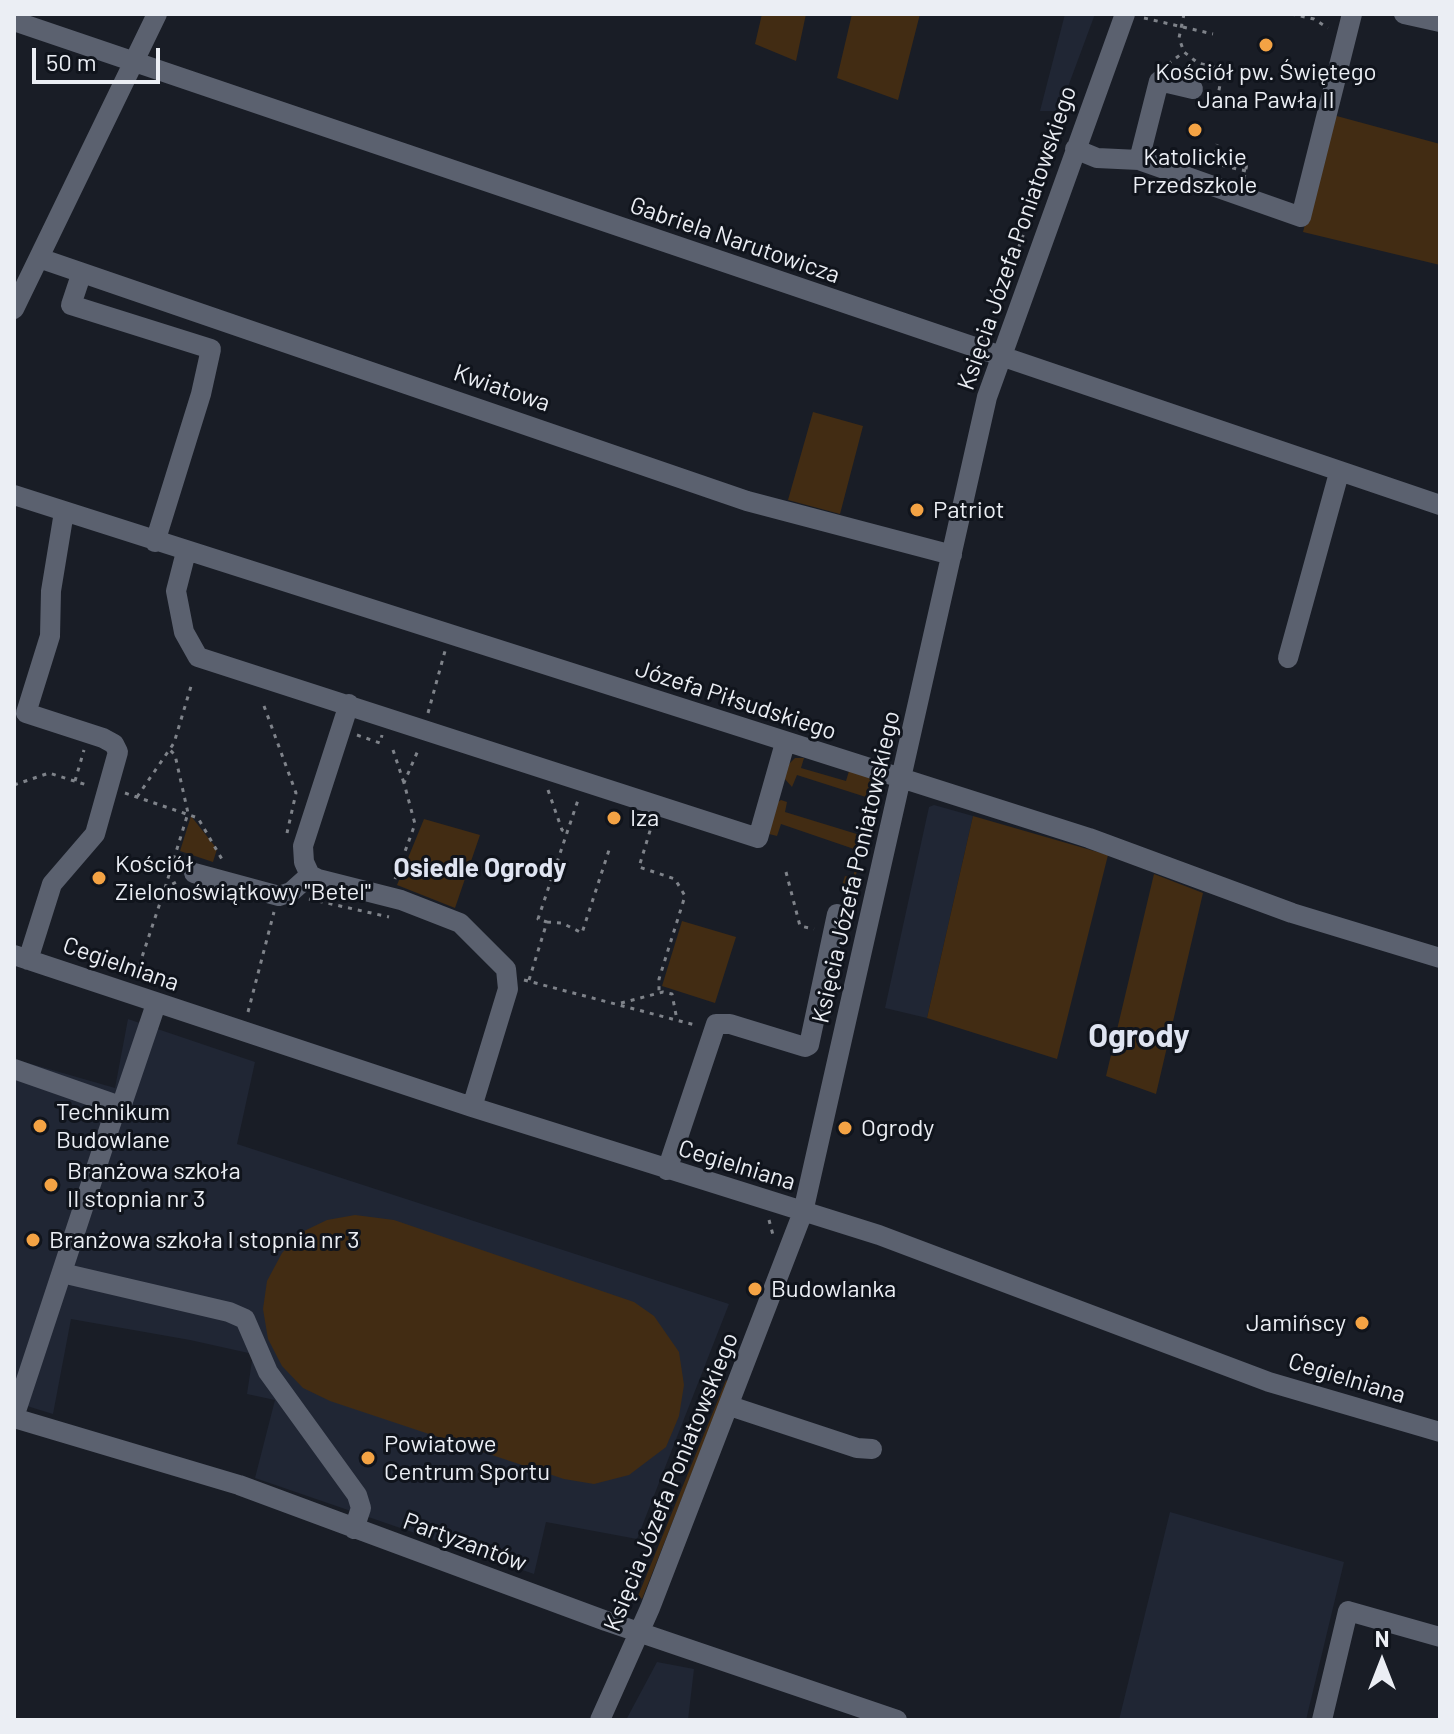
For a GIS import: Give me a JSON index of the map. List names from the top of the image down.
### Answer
{
  "streets": {
    "street": [
      "Księcia Józefa Poniatowskiego",
      "Gabriela Narutowicza",
      "Kwiatowa",
      "Józefa Piłsudskiego",
      "Cegielniana",
      "Partyzantów"
    ]
  },
  "crossings": [
    ["Księcia Józefa Poniatowskiego", "Gabriela Narutowicza"],
    ["Księcia Józefa Poniatowskiego", "Kwiatowa"],
    ["Księcia Józefa Poniatowskiego", "Józefa Piłsudskiego"],
    ["Księcia Józefa Poniatowskiego", "Cegielniana"],
    ["Księcia Józefa Poniatowskiego", "Partyzantów"]
  ],
  "districts": ["Osiedle Ogrody", "Ogrody"],
  "places": [
    "Kościół pw. Świętego Jana Pawła II",
    "Katolickie Przedszkole",
    "Patriot",
    "Iza",
    "Kościół Zielonoświątkowy \"Betel\"",
    "Technikum Budowlane",
    "Ogrody",
    "Branżowa szkoła II stopnia nr 3",
    "Branżowa szkoła I stopnia nr 3",
    "Budowlanka",
    "Jamińscy",
    "Powiatowe Centrum Sportu"
  ],
  "scale_bar": "50 m",
  "north": "top"
}
